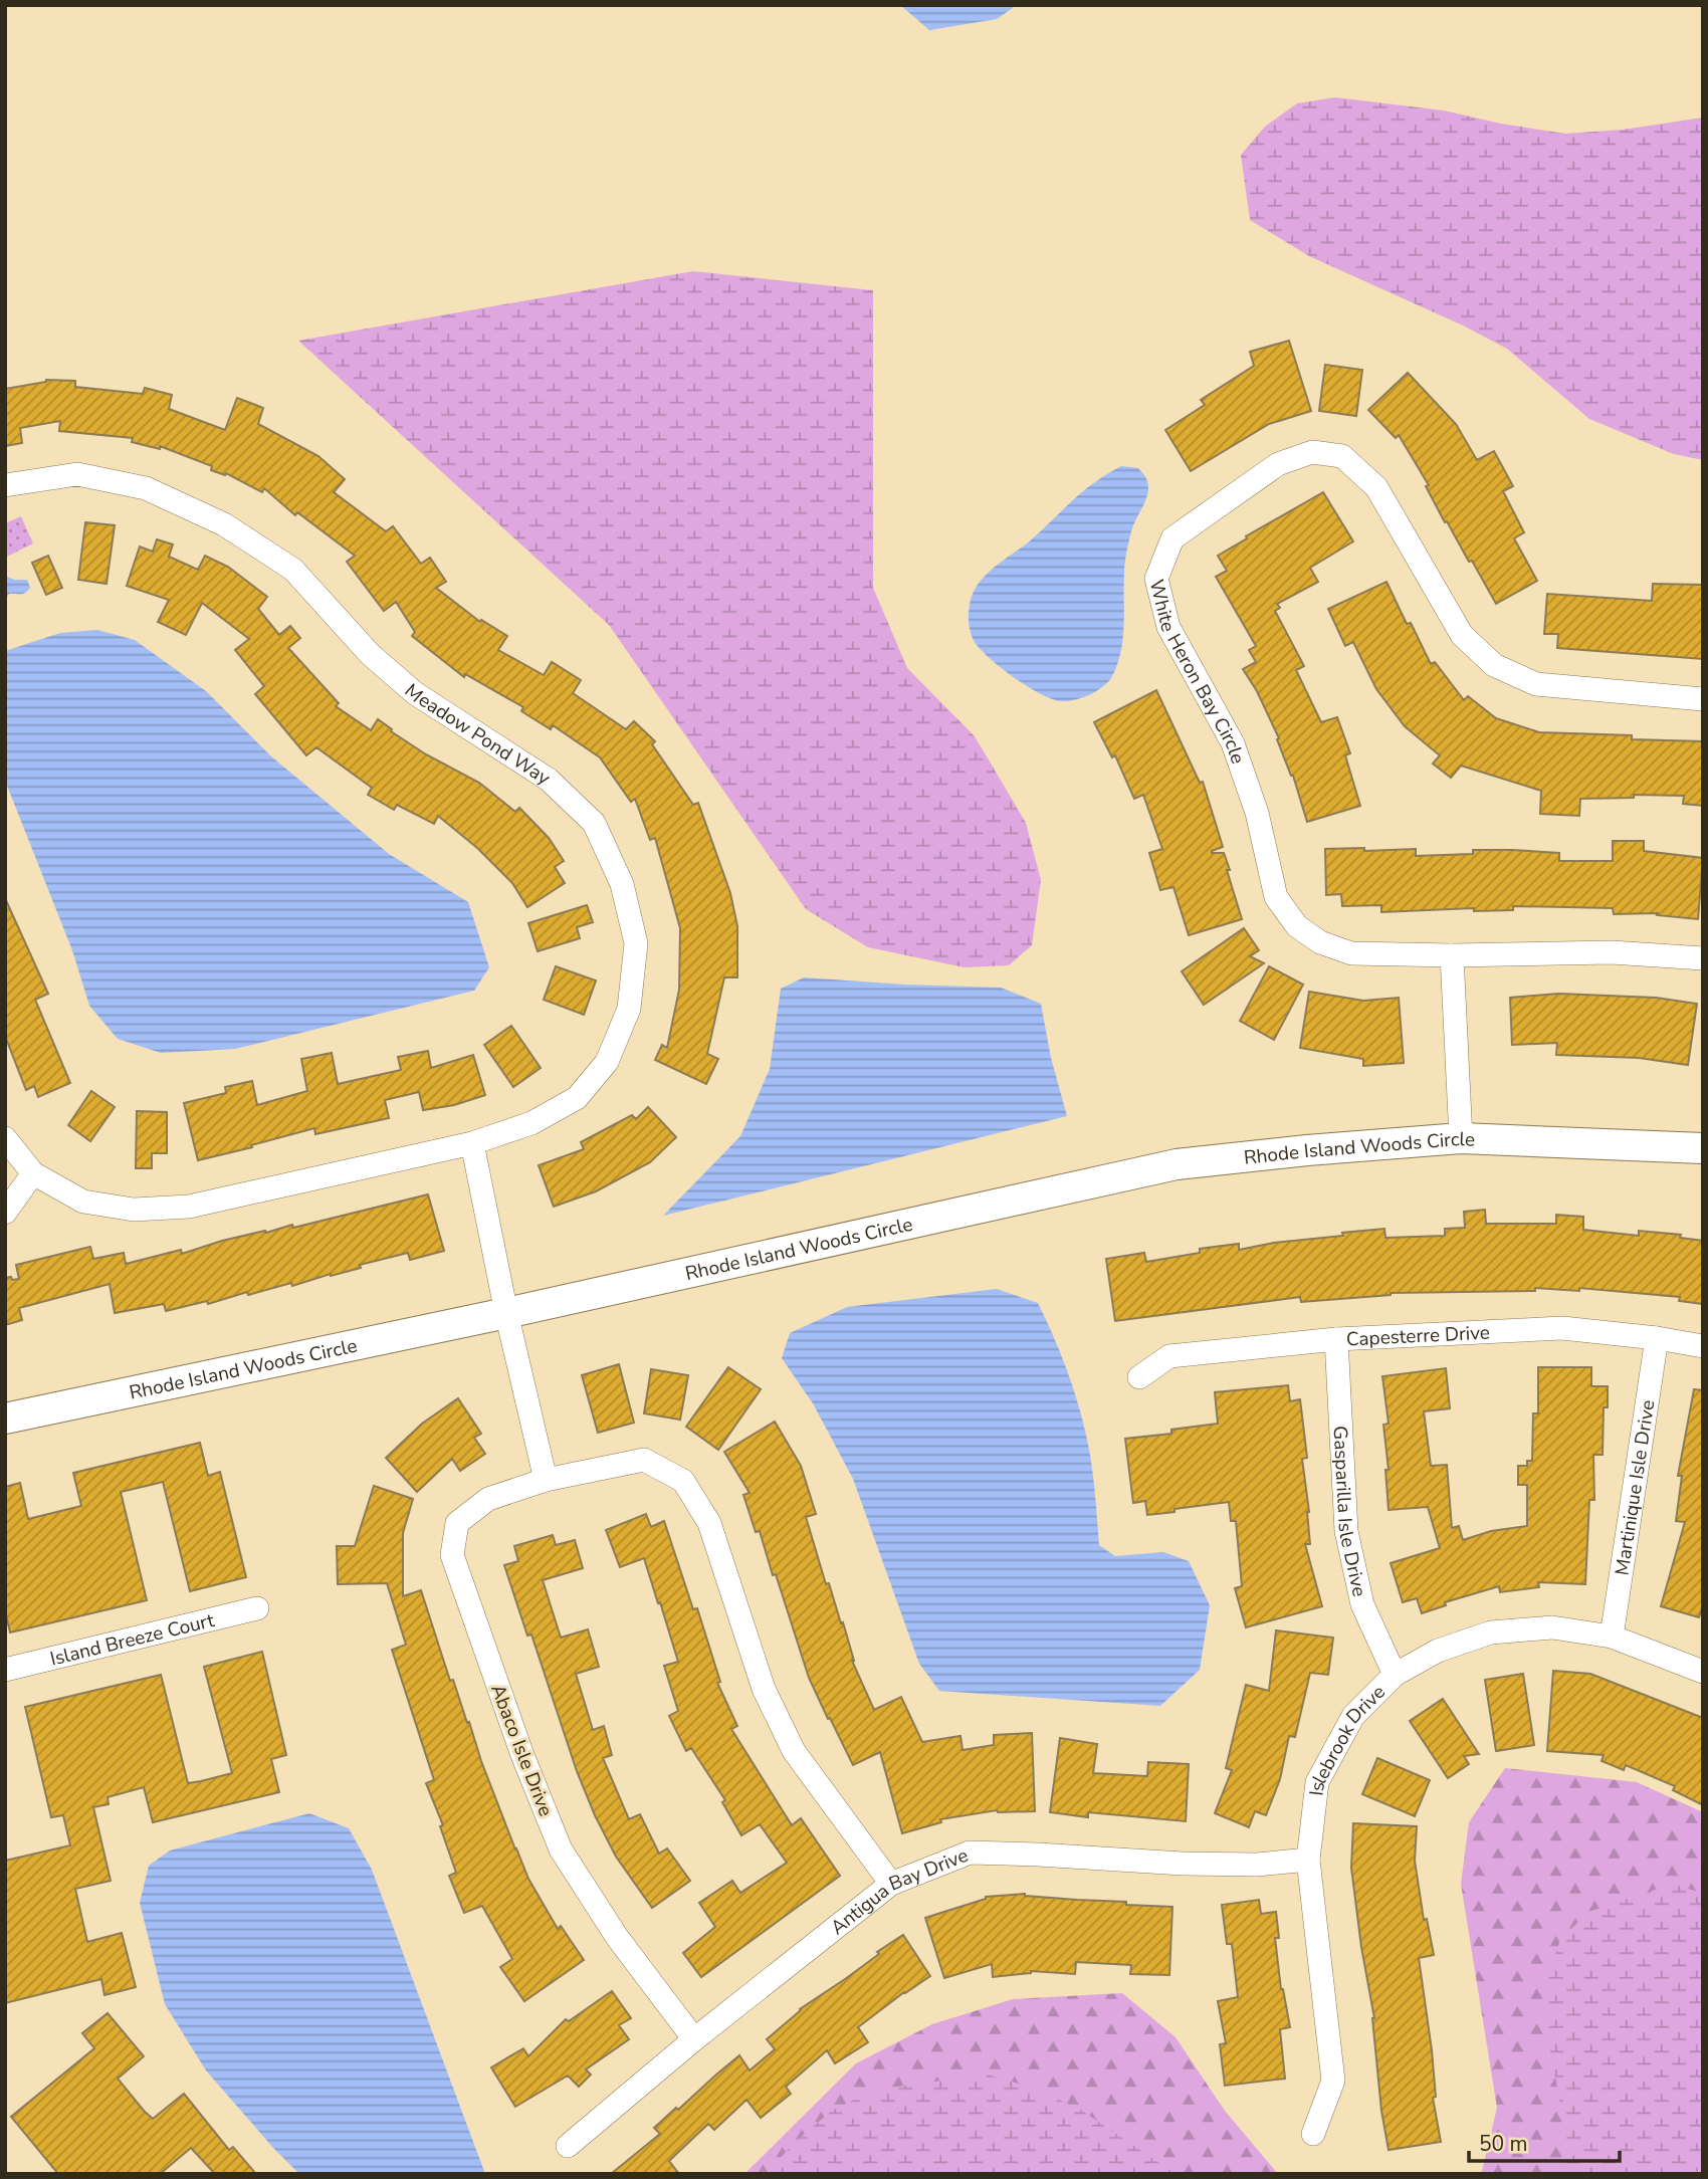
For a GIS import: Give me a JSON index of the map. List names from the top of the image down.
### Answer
{
  "streets": {
    "street": [
      "White Heron Bay Circle",
      "Meadow Pond Way",
      "Rhode Island Woods Circle",
      "Capesterre Drive",
      "Martinique Isle Drive",
      "Gasparilla Isle Drive",
      "Island Breeze Court",
      "Islebrook Drive",
      "Abaco Isle Drive",
      "Antigua Bay Drive"
    ]
  },
  "crossings": [
    ["Capesterre Drive", "Martinique Isle Drive"],
    ["Capesterre Drive", "Gasparilla Isle Drive"],
    ["Martinique Isle Drive", "Islebrook Drive"],
    ["Gasparilla Isle Drive", "Islebrook Drive"],
    ["Islebrook Drive", "Antigua Bay Drive"],
    ["Abaco Isle Drive", "Antigua Bay Drive"]
  ],
  "scale_bar": "50 m"
}
